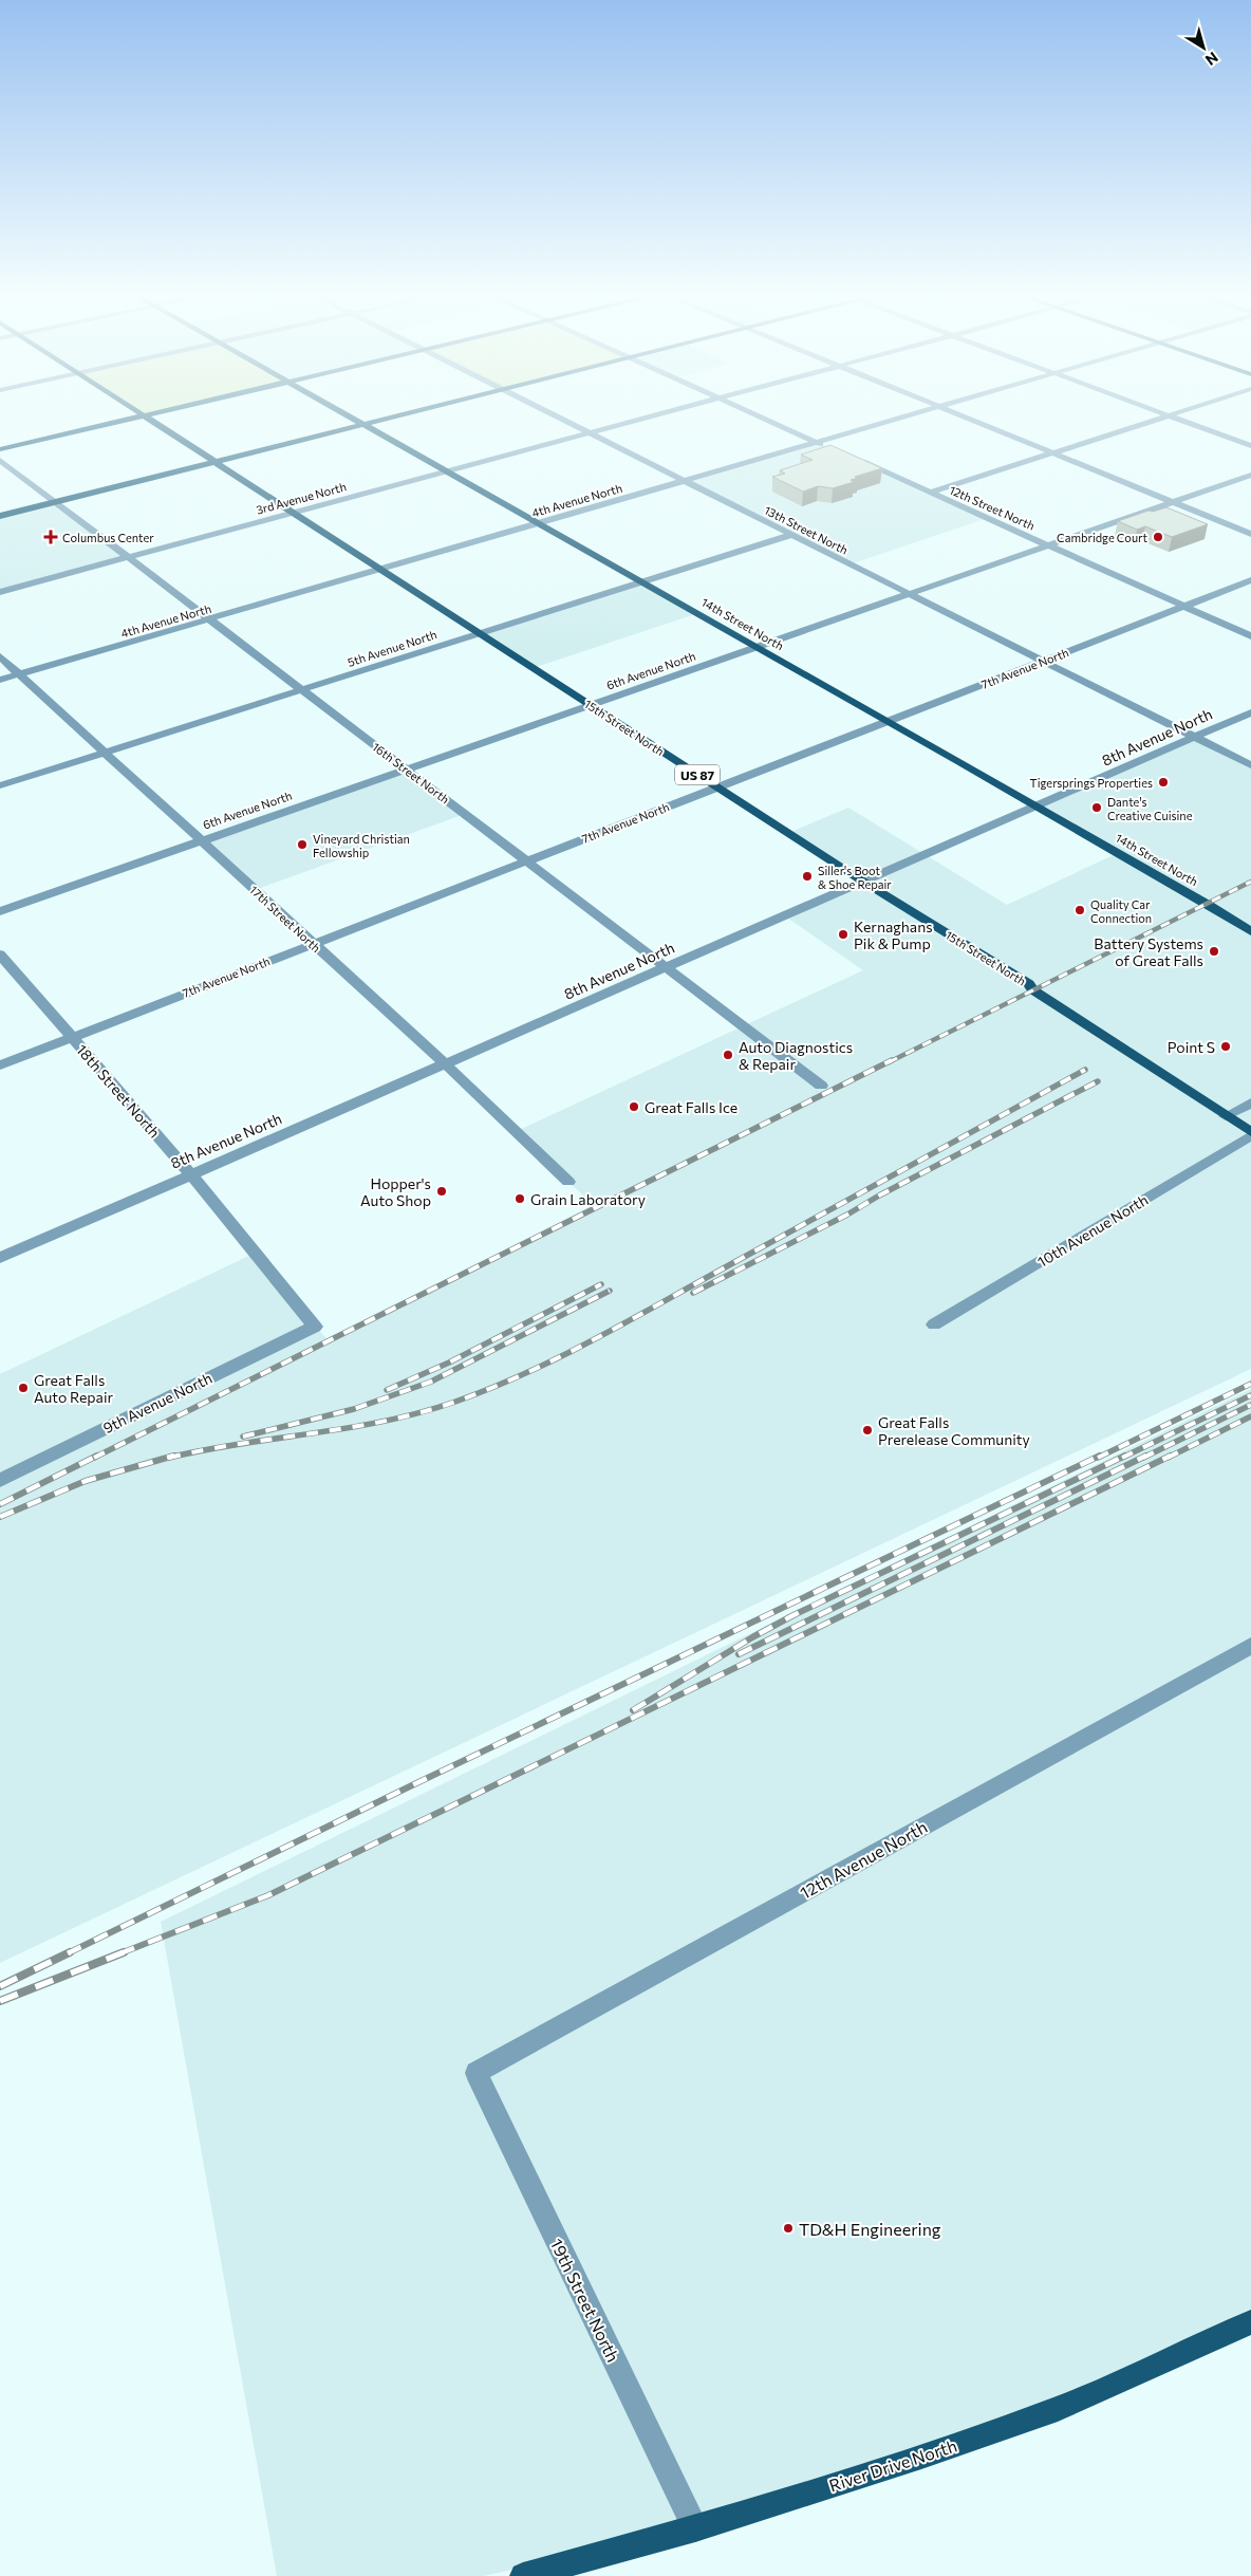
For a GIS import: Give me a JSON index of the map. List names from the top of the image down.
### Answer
{
  "streets": {
    "main road": [
      "14th Street North",
      "15th Street North",
      "US 87",
      "River Drive North"
    ],
    "street": [
      "3rd Avenue North",
      "4th Avenue North",
      "12th Street North",
      "13th Street North",
      "5th Avenue North",
      "7th Avenue North",
      "6th Avenue North",
      "8th Avenue North",
      "16th Street North",
      "17th Street North",
      "18th Street North",
      "10th Avenue North",
      "9th Avenue North",
      "12th Avenue North",
      "19th Street North"
    ]
  },
  "crossings": [
    ["3rd Avenue North", "13th Street North"],
    ["3rd Avenue North", "14th Street North"],
    ["3rd Avenue North", "15th Street North"],
    ["3rd Avenue North", "16th Street North"],
    ["4th Avenue North", "13th Street North"],
    ["4th Avenue North", "14th Street North"],
    ["4th Avenue North", "15th Street North"],
    ["4th Avenue North", "16th Street North"],
    ["4th Avenue North", "17th Street North"],
    ["12th Street North", "7th Avenue North"],
    ["12th Street North", "6th Avenue North"],
    ["13th Street North", "5th Avenue North"],
    ["13th Street North", "7th Avenue North"],
    ["13th Street North", "6th Avenue North"],
    ["13th Street North", "8th Avenue North"],
    ["14th Street North", "5th Avenue North"],
    ["14th Street North", "7th Avenue North"],
    ["14th Street North", "6th Avenue North"],
    ["14th Street North", "8th Avenue North"],
    ["5th Avenue North", "15th Street North"],
    ["5th Avenue North", "16th Street North"],
    ["5th Avenue North", "17th Street North"],
    ["7th Avenue North", "15th Street North"],
    ["7th Avenue North", "16th Street North"],
    ["7th Avenue North", "17th Street North"],
    ["7th Avenue North", "18th Street North"],
    ["6th Avenue North", "15th Street North"],
    ["6th Avenue North", "16th Street North"],
    ["6th Avenue North", "17th Street North"],
    ["15th Street North", "8th Avenue North"],
    ["15th Street North", "10th Avenue North"],
    ["8th Avenue North", "16th Street North"],
    ["8th Avenue North", "17th Street North"],
    ["8th Avenue North", "18th Street North"],
    ["18th Street North", "9th Avenue North"],
    ["12th Avenue North", "19th Street North"],
    ["19th Street North", "River Drive North"]
  ],
  "places": {
    "health": ["Columbus Center"],
    "other": [
      "Cambridge Court",
      "Tigersprings Properties",
      "Dante's Creative Cuisine",
      "Vineyard Christian Fellowship",
      "Siller's Boot & Shoe Repair",
      "Quality Car Connection",
      "Kernaghans Pik & Pump",
      "Battery Systems of Great Falls",
      "Point S",
      "Auto Diagnostics & Repair",
      "Great Falls Ice",
      "Hopper's Auto Shop",
      "Grain Laboratory",
      "Great Falls Auto Repair",
      "Great Falls Prerelease Community",
      "TD&H Engineering"
    ]
  },
  "north": "bottom right"
}
